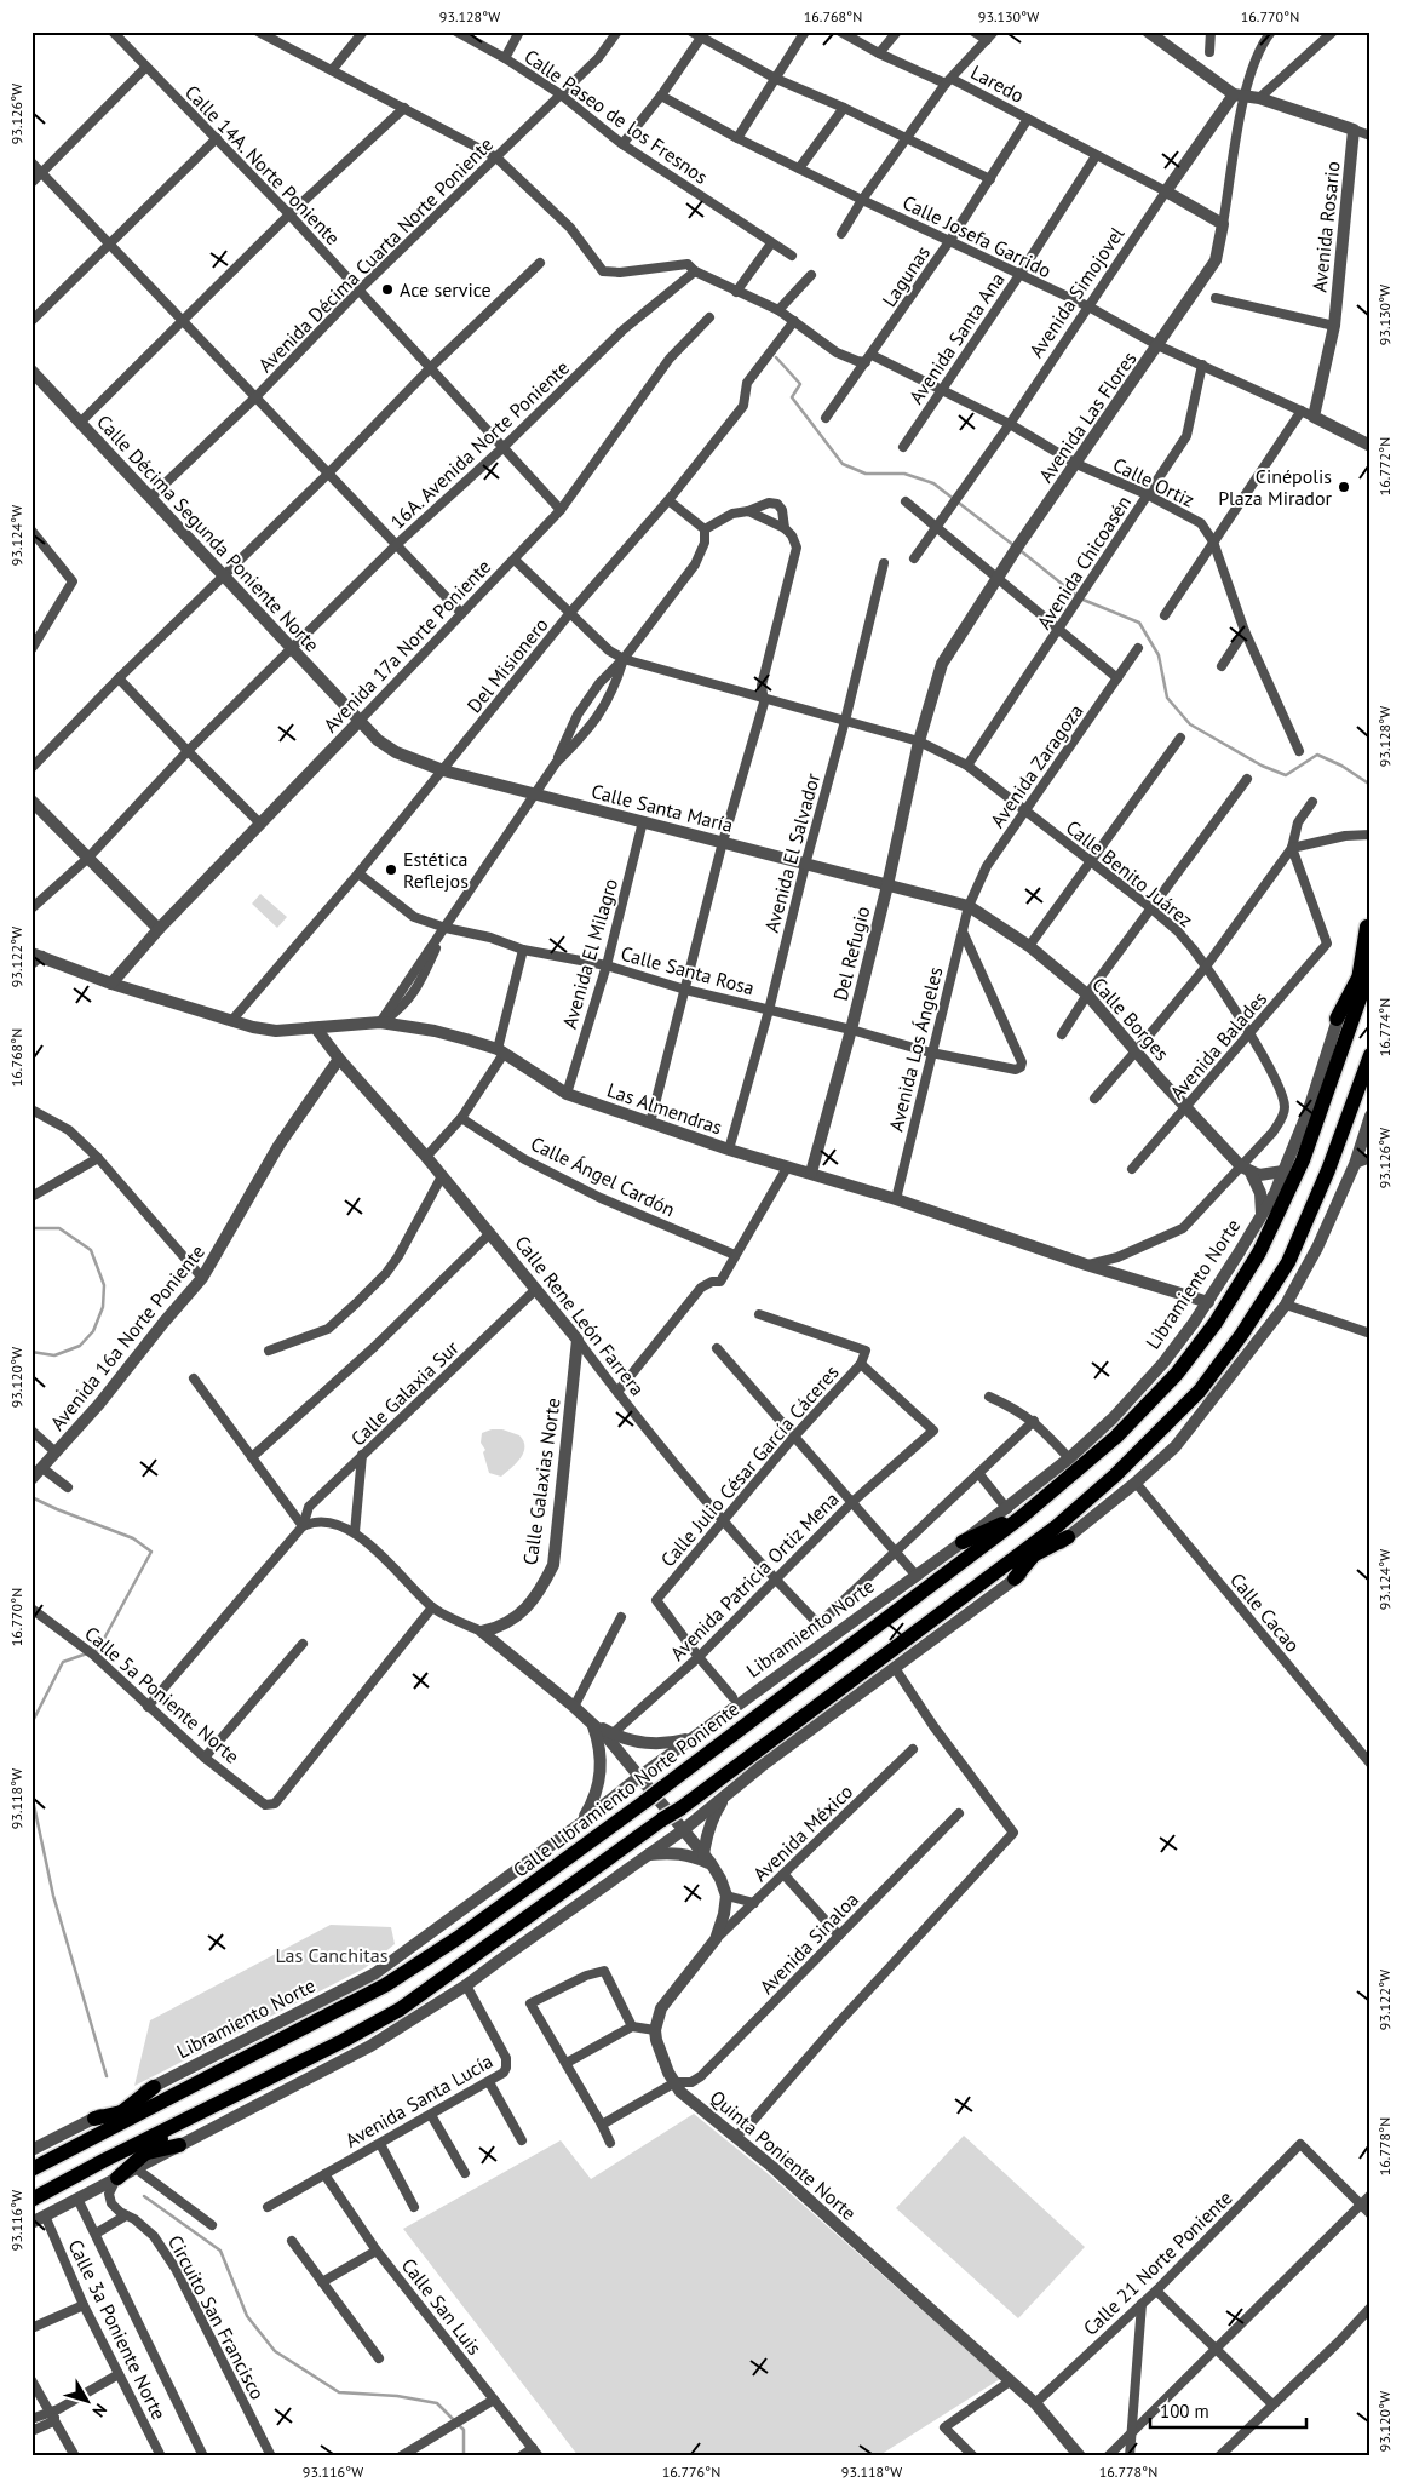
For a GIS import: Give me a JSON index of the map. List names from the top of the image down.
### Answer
{
  "streets": {
    "highway": ["Calle Libramiento Norte Poniente"],
    "street": [
      "Laredo",
      "Calle Paseo de los Fresnos",
      "Calle 14A. Norte Poniente",
      "Avenida Rosario",
      "Calle Josefa Garrido",
      "Avenida Décima Cuarta Norte Poniente",
      "Lagunas",
      "Avenida Simojovel",
      "Avenida Santa Ana",
      "Avenida Las Flores",
      "16A. Avenida Norte Poniente",
      "Calle Ortiz",
      "Calle Décima Segunda Poniente Norte",
      "Avenida Chicoasén",
      "Avenida 17a Norte Poniente",
      "Del Misionero",
      "Avenida Zaragoza",
      "Calle Santa María",
      "Avenida El Salvador",
      "Calle Benito Juárez",
      "Avenida El Milagro",
      "Del Refugio",
      "Calle Santa Rosa",
      "Calle Borges",
      "Avenida Balades",
      "Avenida Los Ángeles",
      "Las Almendras",
      "Calle Ángel Cardón",
      "Libramiento Norte",
      "Calle Rene León Farrera",
      "Avenida 16a Norte Poniente",
      "Calle Galaxia Sur",
      "Calle Julio César García Cáceres",
      "Calle Galaxias Norte",
      "Avenida Patricia Ortiz Mena",
      "Calle Cacao",
      "Calle 5a Poniente Norte",
      "Avenida México",
      "Avenida Sinaloa",
      "Avenida Santa Lucía",
      "Quinta Poniente Norte",
      "Calle 21 Norte Poniente",
      "Calle San Luis",
      "Circuito San Francisco",
      "Calle 3a Poniente Norte"
    ]
  },
  "crossings": [
    ["Laredo", "Lagunas"],
    ["Laredo", "Avenida Simojovel"],
    ["Laredo", "Avenida Santa Ana"],
    ["Calle Paseo de los Fresnos", "Avenida Décima Cuarta Norte Poniente"],
    ["Calle 14A. Norte Poniente", "Avenida Décima Cuarta Norte Poniente"],
    ["Calle 14A. Norte Poniente", "16A. Avenida Norte Poniente"],
    ["Calle 14A. Norte Poniente", "Avenida 17a Norte Poniente"],
    ["Avenida Rosario", "Calle Josefa Garrido"],
    ["Calle Josefa Garrido", "Lagunas"],
    ["Calle Josefa Garrido", "Avenida Simojovel"],
    ["Calle Josefa Garrido", "Avenida Santa Ana"],
    ["Calle Josefa Garrido", "Avenida Las Flores"],
    ["Calle Josefa Garrido", "Avenida Chicoasén"],
    ["Avenida Décima Cuarta Norte Poniente", "Calle Ortiz"],
    ["Avenida Décima Cuarta Norte Poniente", "Calle Décima Segunda Poniente Norte"],
    ["Lagunas", "Calle Ortiz"],
    ["Avenida Simojovel", "Avenida Las Flores"],
    ["Avenida Simojovel", "Calle Ortiz"],
    ["Avenida Santa Ana", "Calle Ortiz"],
    ["Avenida Las Flores", "Calle Ortiz"],
    ["Avenida Las Flores", "Calle Benito Juárez"],
    ["Avenida Las Flores", "Del Refugio"],
    ["16A. Avenida Norte Poniente", "Calle Ortiz"],
    ["16A. Avenida Norte Poniente", "Calle Décima Segunda Poniente Norte"],
    ["Calle Ortiz", "Avenida Chicoasén"],
    ["Calle Ortiz", "Del Misionero"],
    ["Calle Décima Segunda Poniente Norte", "Avenida 17a Norte Poniente"],
    ["Calle Décima Segunda Poniente Norte", "Calle Santa María"],
    ["Avenida Chicoasén", "Calle Benito Juárez"],
    ["Avenida 17a Norte Poniente", "Calle Santa María"],
    ["Avenida 17a Norte Poniente", "Las Almendras"],
    ["Del Misionero", "Calle Santa María"],
    ["Del Misionero", "Calle Santa Rosa"],
    ["Del Misionero", "Las Almendras"],
    ["Avenida Zaragoza", "Calle Santa María"],
    ["Avenida Zaragoza", "Calle Benito Juárez"],
    ["Avenida Zaragoza", "Calle Borges"],
    ["Avenida Zaragoza", "Avenida Los Ángeles"],
    ["Calle Santa María", "Avenida El Salvador"],
    ["Calle Santa María", "Avenida El Milagro"],
    ["Calle Santa María", "Del Refugio"],
    ["Calle Santa María", "Calle Borges"],
    ["Calle Santa María", "Avenida Los Ángeles"],
    ["Avenida El Salvador", "Calle Benito Juárez"],
    ["Avenida El Salvador", "Calle Santa Rosa"],
    ["Avenida El Salvador", "Las Almendras"],
    ["Calle Benito Juárez", "Del Refugio"],
    ["Calle Benito Juárez", "Calle Borges"],
    ["Calle Benito Juárez", "Avenida Balades"],
    ["Avenida El Milagro", "Calle Santa Rosa"],
    ["Avenida El Milagro", "Las Almendras"],
    ["Del Refugio", "Calle Santa Rosa"],
    ["Del Refugio", "Las Almendras"],
    ["Calle Santa Rosa", "Avenida Los Ángeles"],
    ["Calle Borges", "Avenida Balades"],
    ["Calle Borges", "Avenida Los Ángeles"],
    ["Calle Borges", "Libramiento Norte"],
    ["Avenida Los Ángeles", "Las Almendras"],
    ["Las Almendras", "Libramiento Norte"],
    ["Las Almendras", "Calle Rene León Farrera"],
    ["Libramiento Norte", "Calle Libramiento Norte Poniente"],
    ["Calle Rene León Farrera", "Avenida 16a Norte Poniente"],
    ["Calle Rene León Farrera", "Calle Galaxia Sur"],
    ["Calle Rene León Farrera", "Calle Julio César García Cáceres"],
    ["Calle Rene León Farrera", "Calle Galaxias Norte"],
    ["Calle Rene León Farrera", "Avenida Patricia Ortiz Mena"],
    ["Calle Galaxia Sur", "Calle 5a Poniente Norte"],
    ["Calle Julio César García Cáceres", "Avenida Patricia Ortiz Mena"],
    ["Avenida Sinaloa", "Quinta Poniente Norte"],
    ["Avenida Santa Lucía", "Calle San Luis"],
    ["Quinta Poniente Norte", "Calle 21 Norte Poniente"]
  ],
  "parks": ["Las Canchitas"],
  "places": ["Ace service", "Cinépolis Plaza Mirador", "Estética Reflejos"],
  "scale_bar": "100 m",
  "north": "bottom right",
  "coordinates": [
    "93.128°W",
    "16.768°N",
    "93.130°W",
    "16.770°N",
    "93.126°W",
    "16.772°N",
    "93.124°W",
    "93.122°W",
    "16.774°N",
    "93.120°W",
    "93.118°W",
    "16.778°N",
    "93.116°W",
    "16.776°N"
  ]
}
